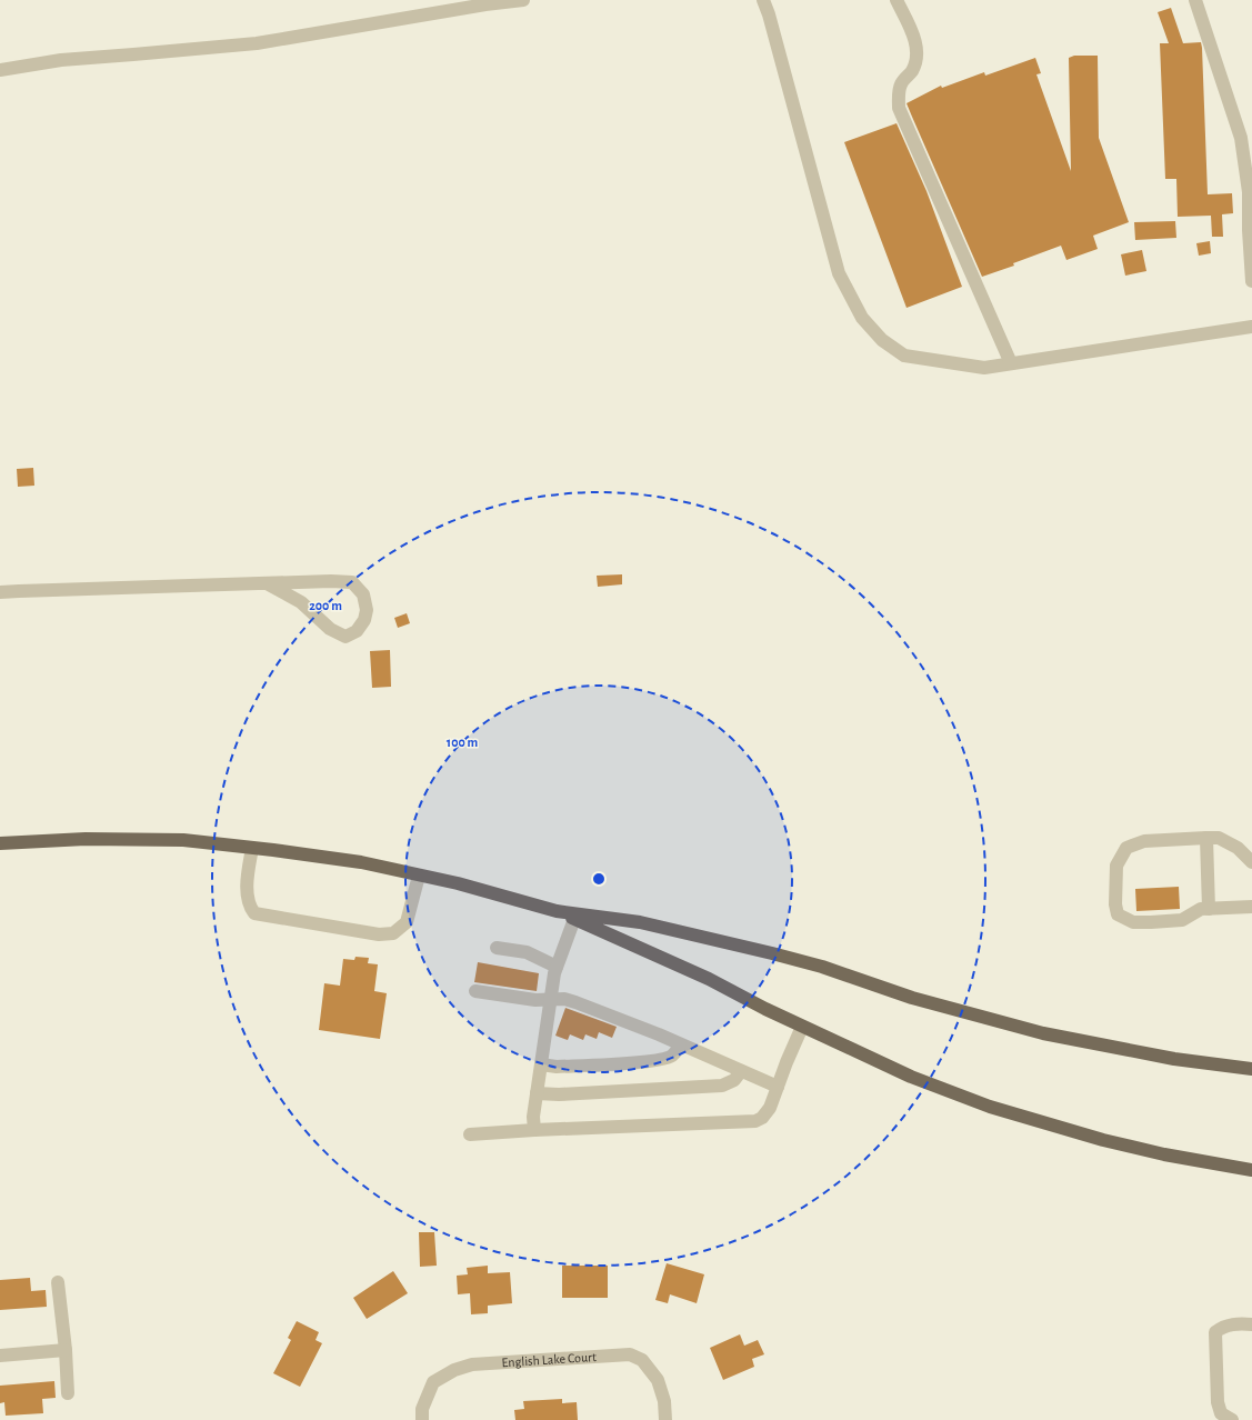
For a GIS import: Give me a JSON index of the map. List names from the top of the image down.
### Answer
{
  "streets": {
    "street": ["English Lake Court"]
  },
  "rings": ["200 m", "100 m"]
}
